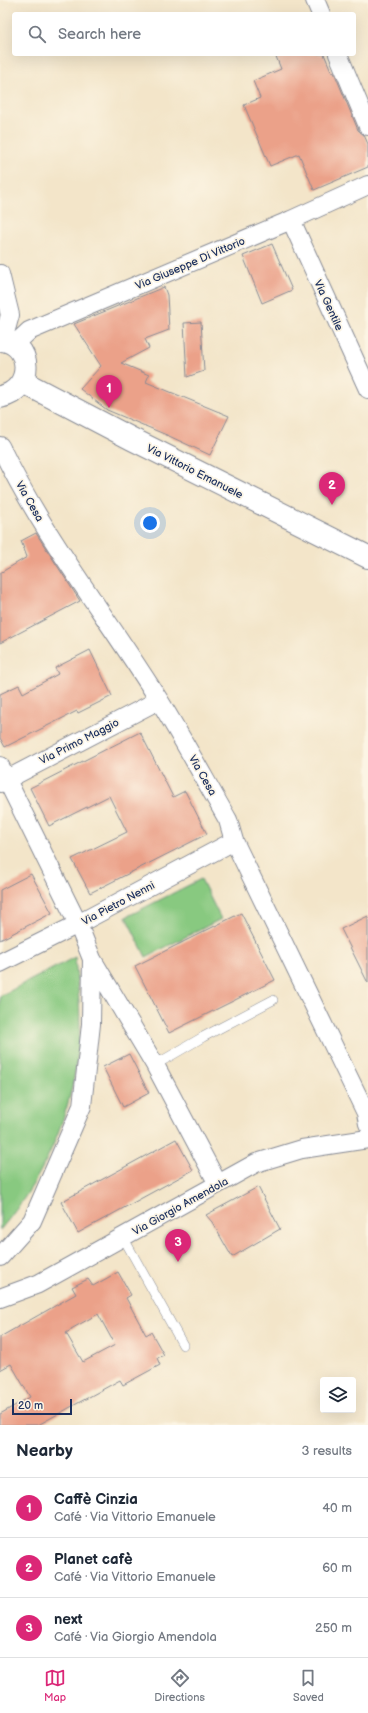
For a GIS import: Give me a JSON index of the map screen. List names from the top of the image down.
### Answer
{
  "streets": {
    "street": [
      "Via Giuseppe Di Vittorio",
      "Via Gentile",
      "Via Vittorio Emanuele",
      "Via Cesa",
      "Via Primo Maggio",
      "Via Pietro Nenni",
      "Via Giorgio Amendola"
    ]
  },
  "crossings": [
    ["Via Giuseppe Di Vittorio", "Via Gentile"],
    ["Via Cesa", "Via Primo Maggio"],
    ["Via Cesa", "Via Pietro Nenni"]
  ],
  "scale_bar": "20 m",
  "page": {
    "search": "Search here",
    "pins": ["1", "2", "3"],
    "scale": "20 m",
    "heading": ["Nearby", "3 results"],
    "list": [
      {
        "mark": "1",
        "name": "Caffè Cinzia",
        "note": "Café · Via Vittorio Emanuele",
        "value": "40 m"
      },
      {
        "mark": "2",
        "name": "Planet cafè",
        "note": "Café · Via Vittorio Emanuele",
        "value": "60 m"
      },
      {
        "mark": "3",
        "name": "next",
        "note": "Café · Via Giorgio Amendola",
        "value": "250 m"
      }
    ],
    "nav": ["Map", "Directions", "Saved"]
  }
}
